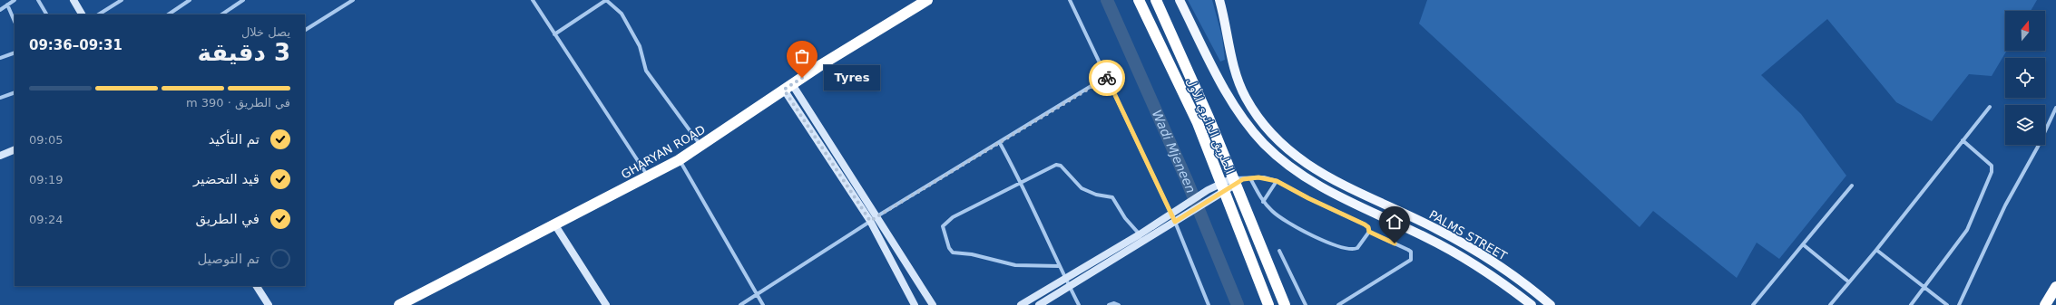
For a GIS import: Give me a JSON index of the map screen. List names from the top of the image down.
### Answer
{
  "streets": {
    "highway": ["الطريق الدائري الأول", "GHARYAN ROAD"],
    "main road": ["PALMS STREET"]
  },
  "water": ["Wadi Mjeneen"],
  "places": ["Tyres"],
  "north": "top",
  "page": {
    "heading": ["3 دقيقة", "يصل خلال", "09:31–09:36"],
    "bubble": "Tyres",
    "bar": "في الطريق · 390 m",
    "list": [
      ["تم التأكيد", "09:05"],
      ["قيد التحضير", "09:19"],
      ["في الطريق", "09:24"],
      "تم التوصيل"
    ]
  }
}
